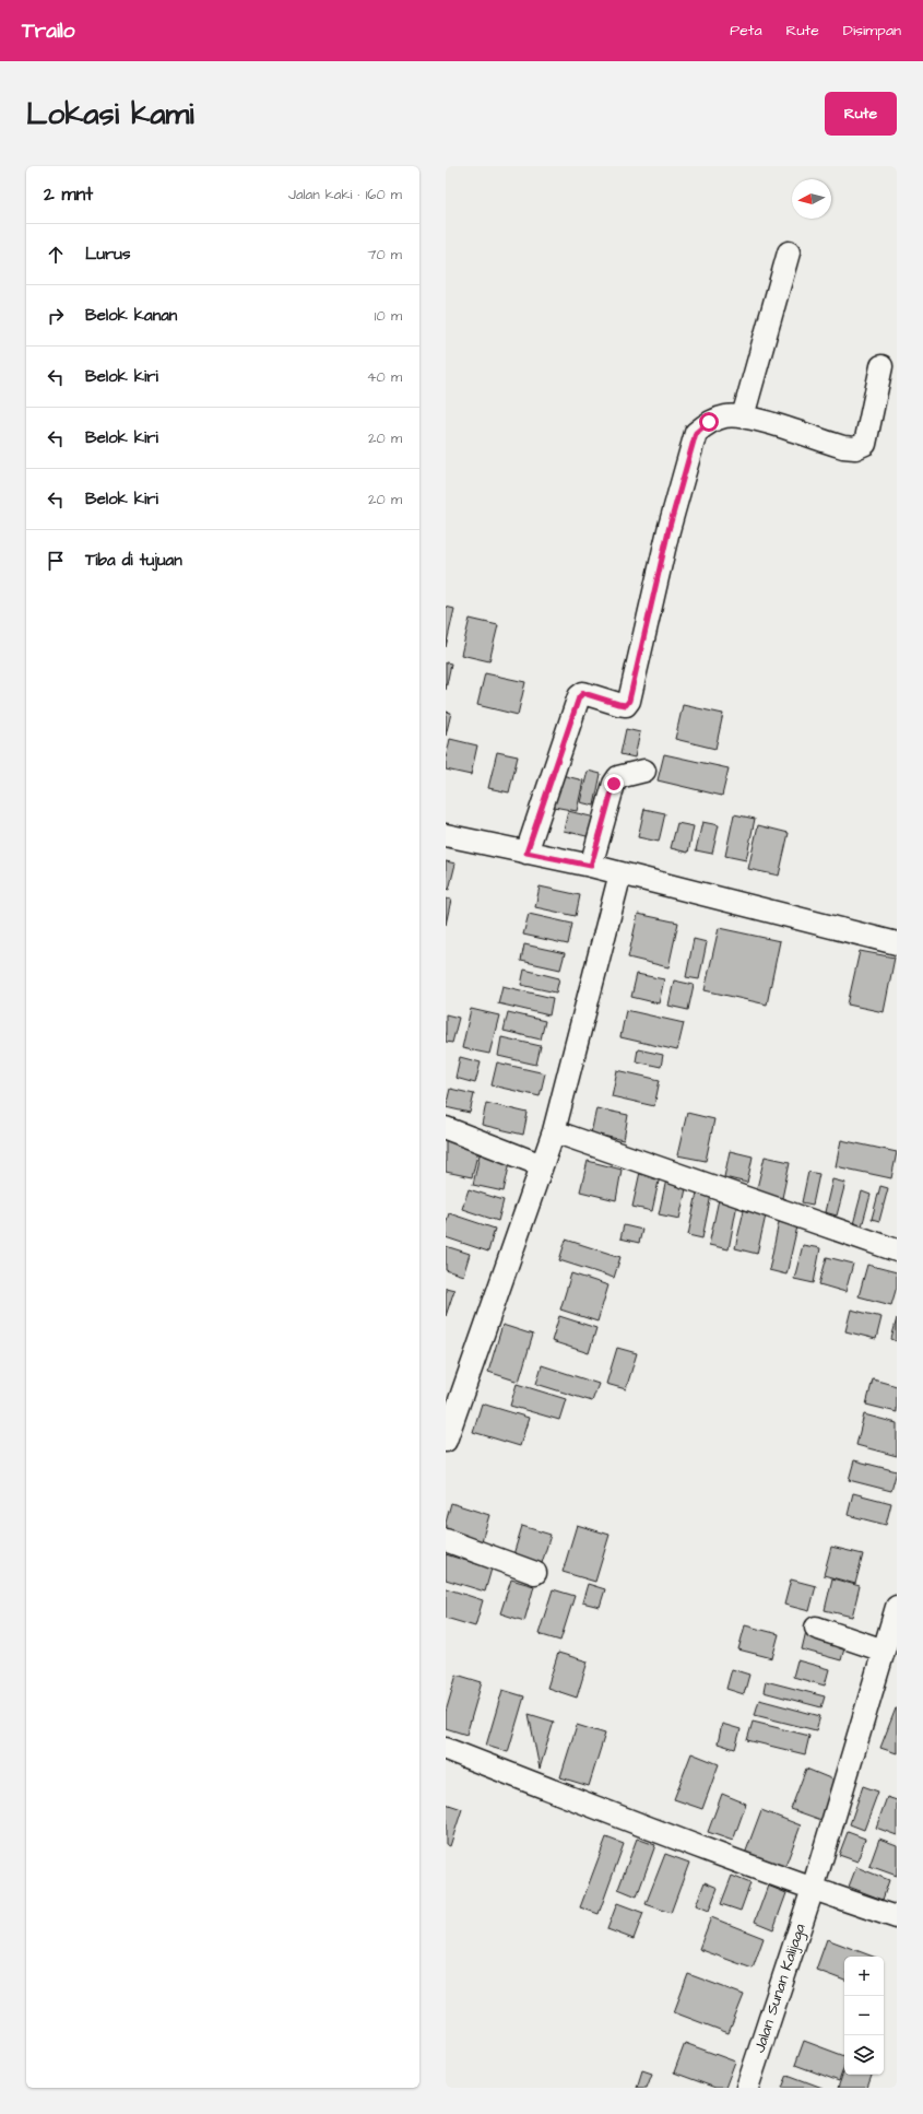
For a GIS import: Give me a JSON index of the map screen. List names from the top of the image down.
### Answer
{
  "streets": {
    "street": ["Jalan Sunan Kalijaga"]
  },
  "north": "left",
  "page": {
    "header": "Trailo",
    "nav": ["Peta", "Rute", "Disimpan"],
    "buttons": "Rute",
    "title": "Lokasi kami",
    "heading": ["2 mnt", "Jalan kaki · 160 m"],
    "list": [
      ["Lurus", "70 m"],
      ["Belok kanan", "10 m"],
      ["Belok kiri", "40 m"],
      ["Belok kiri", "20 m"],
      ["Belok kiri", "20 m"],
      "Tiba di tujuan"
    ],
    "map_buttons": ["+", "−"]
  }
}
